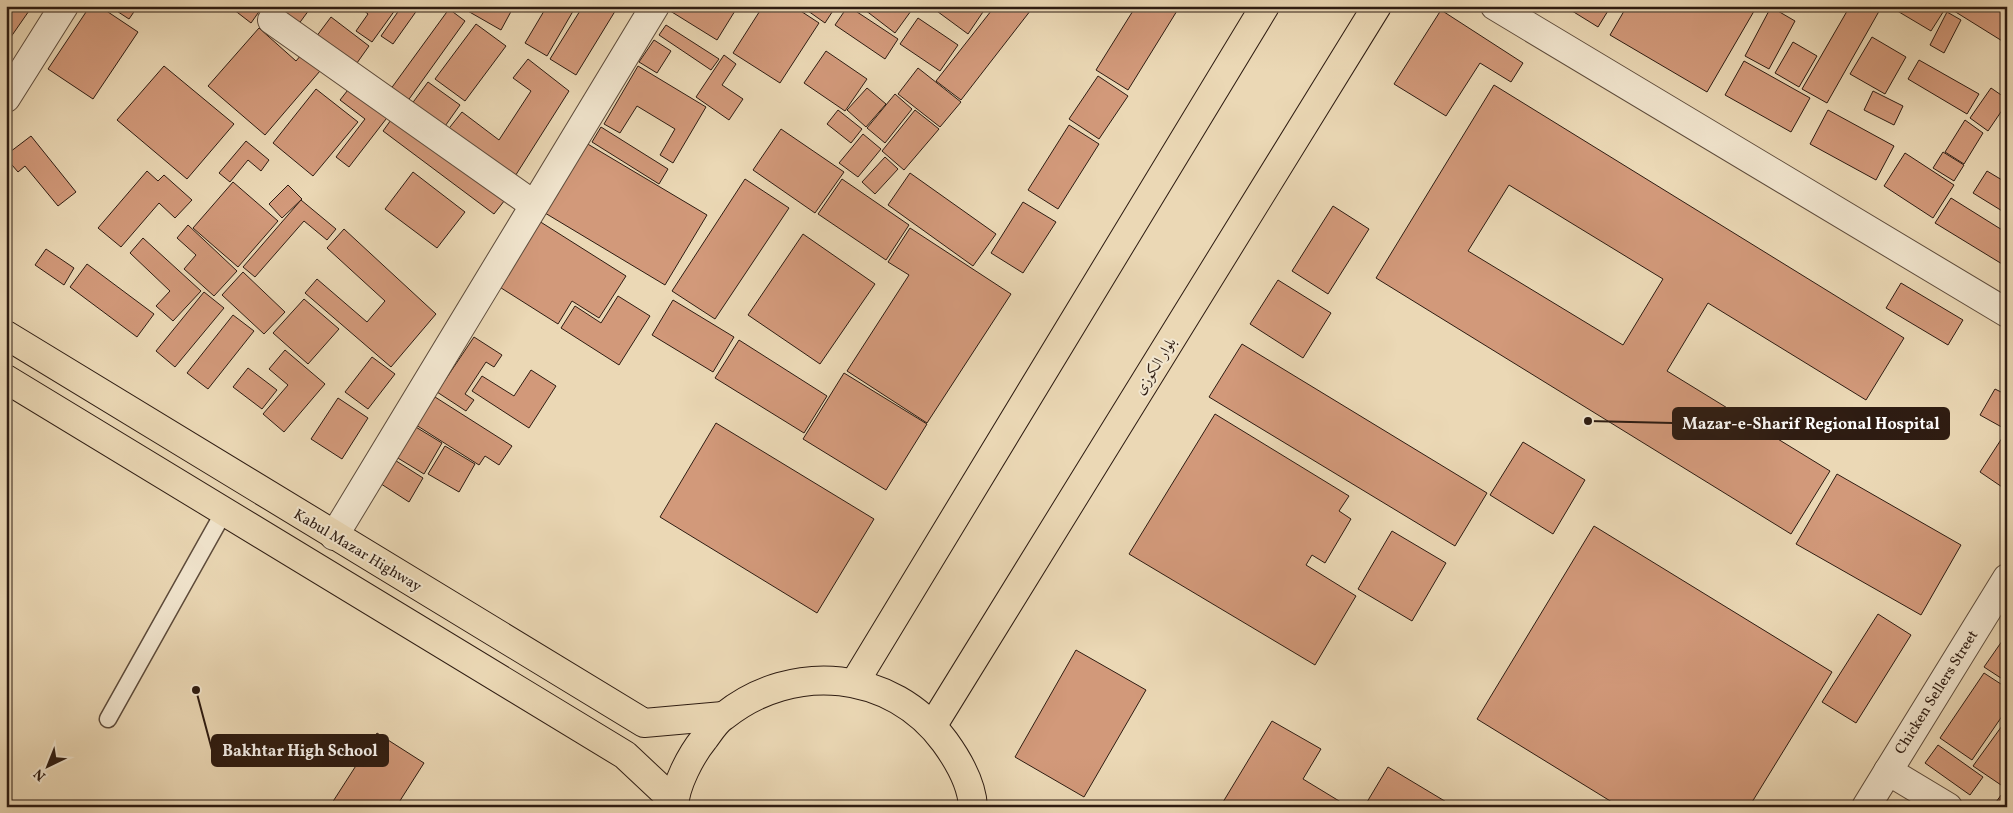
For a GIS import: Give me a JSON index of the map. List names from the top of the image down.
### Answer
{
  "streets": {
    "main road": ["بلوار الکوزی", "Kabul Mazar Highway"],
    "street": ["Chicken Sellers Street"]
  },
  "places": ["Mazar-e-Sharif Regional Hospital", "Bakhtar High School"],
  "north": "bottom left"
}
